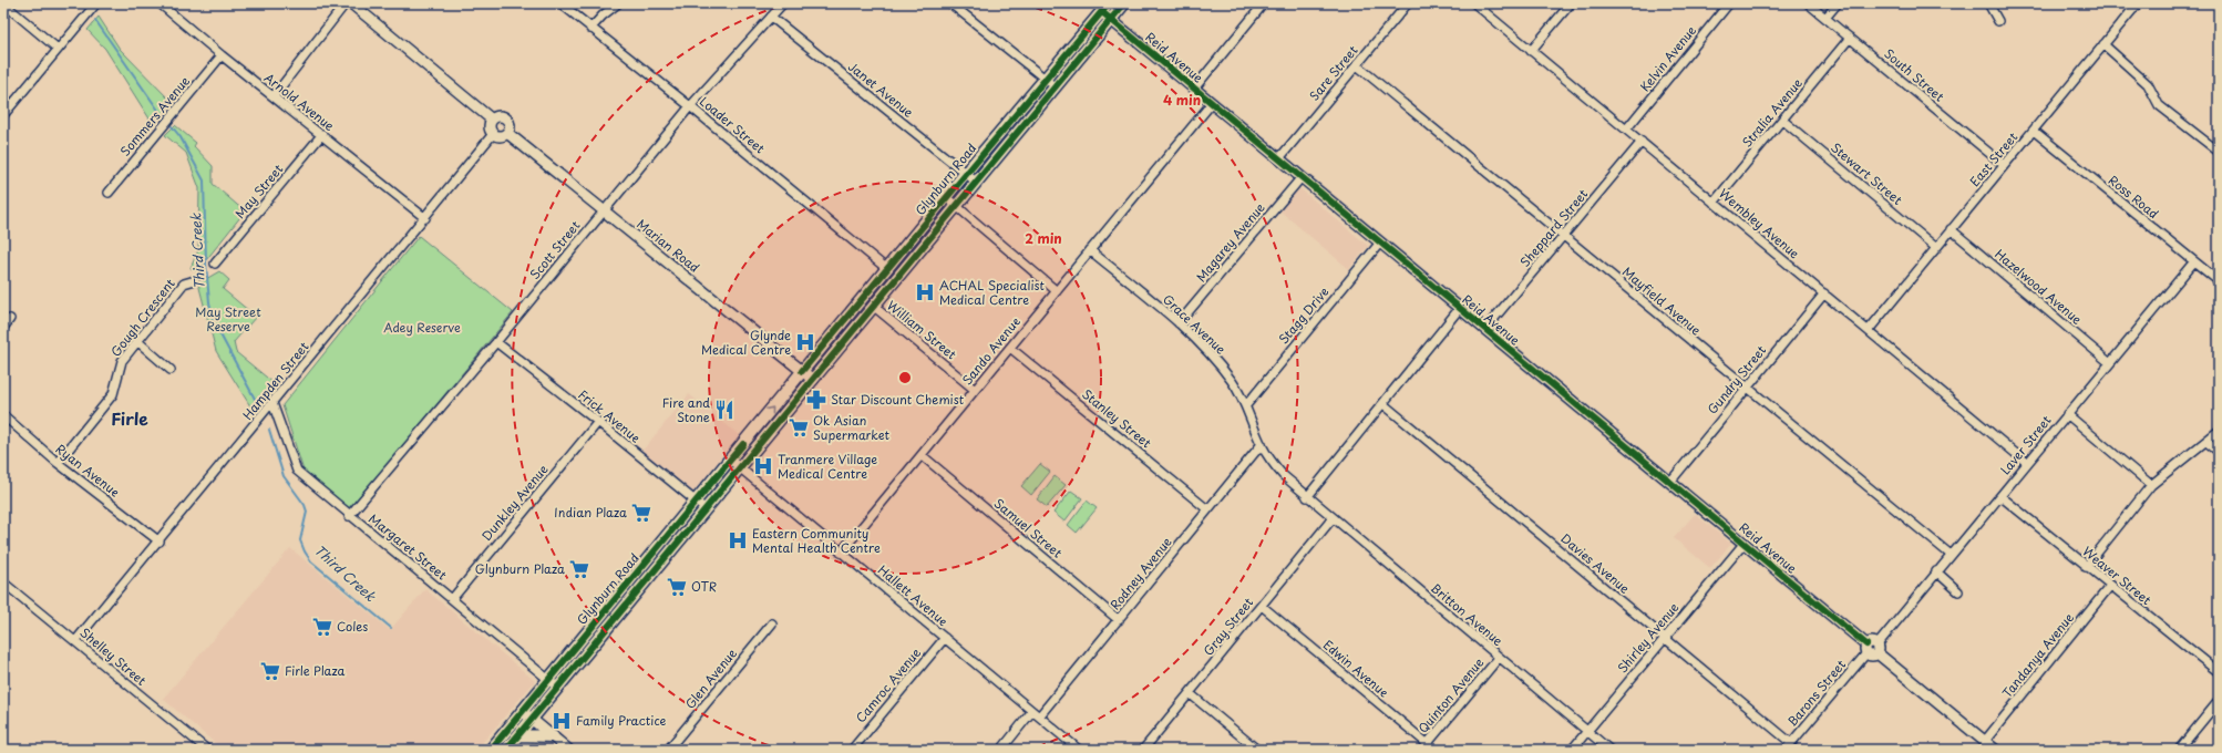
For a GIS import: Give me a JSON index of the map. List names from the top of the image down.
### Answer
{
  "streets": {
    "main road": ["Glynburn Road"],
    "street": [
      "Reid Avenue",
      "Kelvin Avenue",
      "Sare Street",
      "South Street",
      "Janet Avenue",
      "Arnold Avenue",
      "Stralia Avenue",
      "Sommers Avenue",
      "Loader Street",
      "East Street",
      "Stewart Street",
      "May Street",
      "Ross Road",
      "Wembley Avenue",
      "Sheppard Street",
      "Magarey Avenue",
      "Marian Road",
      "Scott Street",
      "Hazelwood Avenue",
      "Mayfield Avenue",
      "Stagg Drive",
      "Gough Crescent",
      "Grace Avenue",
      "William Street",
      "Sando Avenue",
      "Gundry Street",
      "Hampden Street",
      "Frick Avenue",
      "Stanley Street",
      "Laver Street",
      "Ryan Avenue",
      "Dunkley Avenue",
      "Samuel Street",
      "Margaret Street",
      "Davies Avenue",
      "Rodney Avenue",
      "Weaver Street",
      "Hallett Avenue",
      "Britton Avenue",
      "Gray Street",
      "Shirley Avenue",
      "Tandanya Avenue",
      "Shelley Street",
      "Edwin Avenue",
      "Glen Avenue",
      "Camroc Avenue",
      "Barons Street",
      "Quinton Avenue"
    ]
  },
  "crossings": [
    ["Reid Avenue", "Sare Street"],
    ["Reid Avenue", "Glynburn Road"],
    ["Reid Avenue", "Sheppard Street"],
    ["Reid Avenue", "Magarey Avenue"],
    ["Reid Avenue", "Stagg Drive"],
    ["Reid Avenue", "Sando Avenue"],
    ["Reid Avenue", "Gundry Street"],
    ["Reid Avenue", "Shirley Avenue"],
    ["Reid Avenue", "Barons Street"],
    ["Kelvin Avenue", "Wembley Avenue"],
    ["Sare Street", "Mayfield Avenue"],
    ["South Street", "Stralia Avenue"],
    ["South Street", "East Street"],
    ["Janet Avenue", "Glynburn Road"],
    ["Janet Avenue", "Scott Street"],
    ["Arnold Avenue", "Sommers Avenue"],
    ["Arnold Avenue", "May Street"],
    ["Arnold Avenue", "Hampden Street"],
    ["Stralia Avenue", "Stewart Street"],
    ["Stralia Avenue", "Wembley Avenue"],
    ["Loader Street", "Glynburn Road"],
    ["Loader Street", "Scott Street"],
    ["East Street", "Stewart Street"],
    ["East Street", "Ross Road"],
    ["East Street", "Wembley Avenue"],
    ["East Street", "Hazelwood Avenue"],
    ["Glynburn Road", "Marian Road"],
    ["Glynburn Road", "William Street"],
    ["Glynburn Road", "Frick Avenue"],
    ["Glynburn Road", "Margaret Street"],
    ["Glynburn Road", "Hallett Avenue"],
    ["Ross Road", "Laver Street"],
    ["Wembley Avenue", "Sheppard Street"],
    ["Wembley Avenue", "Gundry Street"],
    ["Wembley Avenue", "Laver Street"],
    ["Sheppard Street", "Mayfield Avenue"],
    ["Magarey Avenue", "Grace Avenue"],
    ["Marian Road", "Scott Street"],
    ["Marian Road", "Hampden Street"],
    ["Scott Street", "Frick Avenue"],
    ["Scott Street", "Margaret Street"],
    ["Hazelwood Avenue", "Laver Street"],
    ["Mayfield Avenue", "Gundry Street"],
    ["Mayfield Avenue", "Laver Street"],
    ["Stagg Drive", "Grace Avenue"],
    ["Gough Crescent", "Ryan Avenue"],
    ["Grace Avenue", "Sando Avenue"],
    ["Grace Avenue", "Rodney Avenue"],
    ["Grace Avenue", "Britton Avenue"],
    ["William Street", "Sando Avenue"],
    ["Sando Avenue", "Stanley Street"],
    ["Sando Avenue", "Samuel Street"],
    ["Sando Avenue", "Hallett Avenue"],
    ["Hampden Street", "Ryan Avenue"],
    ["Hampden Street", "Margaret Street"],
    ["Hampden Street", "Shelley Street"],
    ["Frick Avenue", "Dunkley Avenue"],
    ["Stanley Street", "Rodney Avenue"],
    ["Laver Street", "Weaver Street"],
    ["Dunkley Avenue", "Margaret Street"],
    ["Samuel Street", "Rodney Avenue"],
    ["Davies Avenue", "Shirley Avenue"],
    ["Davies Avenue", "Barons Street"],
    ["Rodney Avenue", "Hallett Avenue"],
    ["Weaver Street", "Tandanya Avenue"],
    ["Hallett Avenue", "Camroc Avenue"],
    ["Britton Avenue", "Gray Street"],
    ["Britton Avenue", "Shirley Avenue"],
    ["Britton Avenue", "Quinton Avenue"],
    ["Gray Street", "Edwin Avenue"],
    ["Edwin Avenue", "Quinton Avenue"]
  ],
  "districts": ["Firle"],
  "water": ["Third Creek"],
  "parks": ["May Street Reserve", "Adey Reserve"],
  "places": {
    "hospital": [
      "ACHAL Specialist Medical Centre",
      "Glynde Medical Centre",
      "Tranmere Village Medical Centre",
      "Eastern Community Mental Health Centre",
      "Family Practice"
    ],
    "pharmacy": ["Star Discount Chemist"],
    "restaurant": ["Fire and Stone"],
    "supermarket": [
      "Ok Asian Supermarket",
      "Indian Plaza",
      "Glynburn Plaza",
      "OTR",
      "Coles",
      "Firle Plaza"
    ]
  },
  "rings": ["4 min", "2 min"]
}
